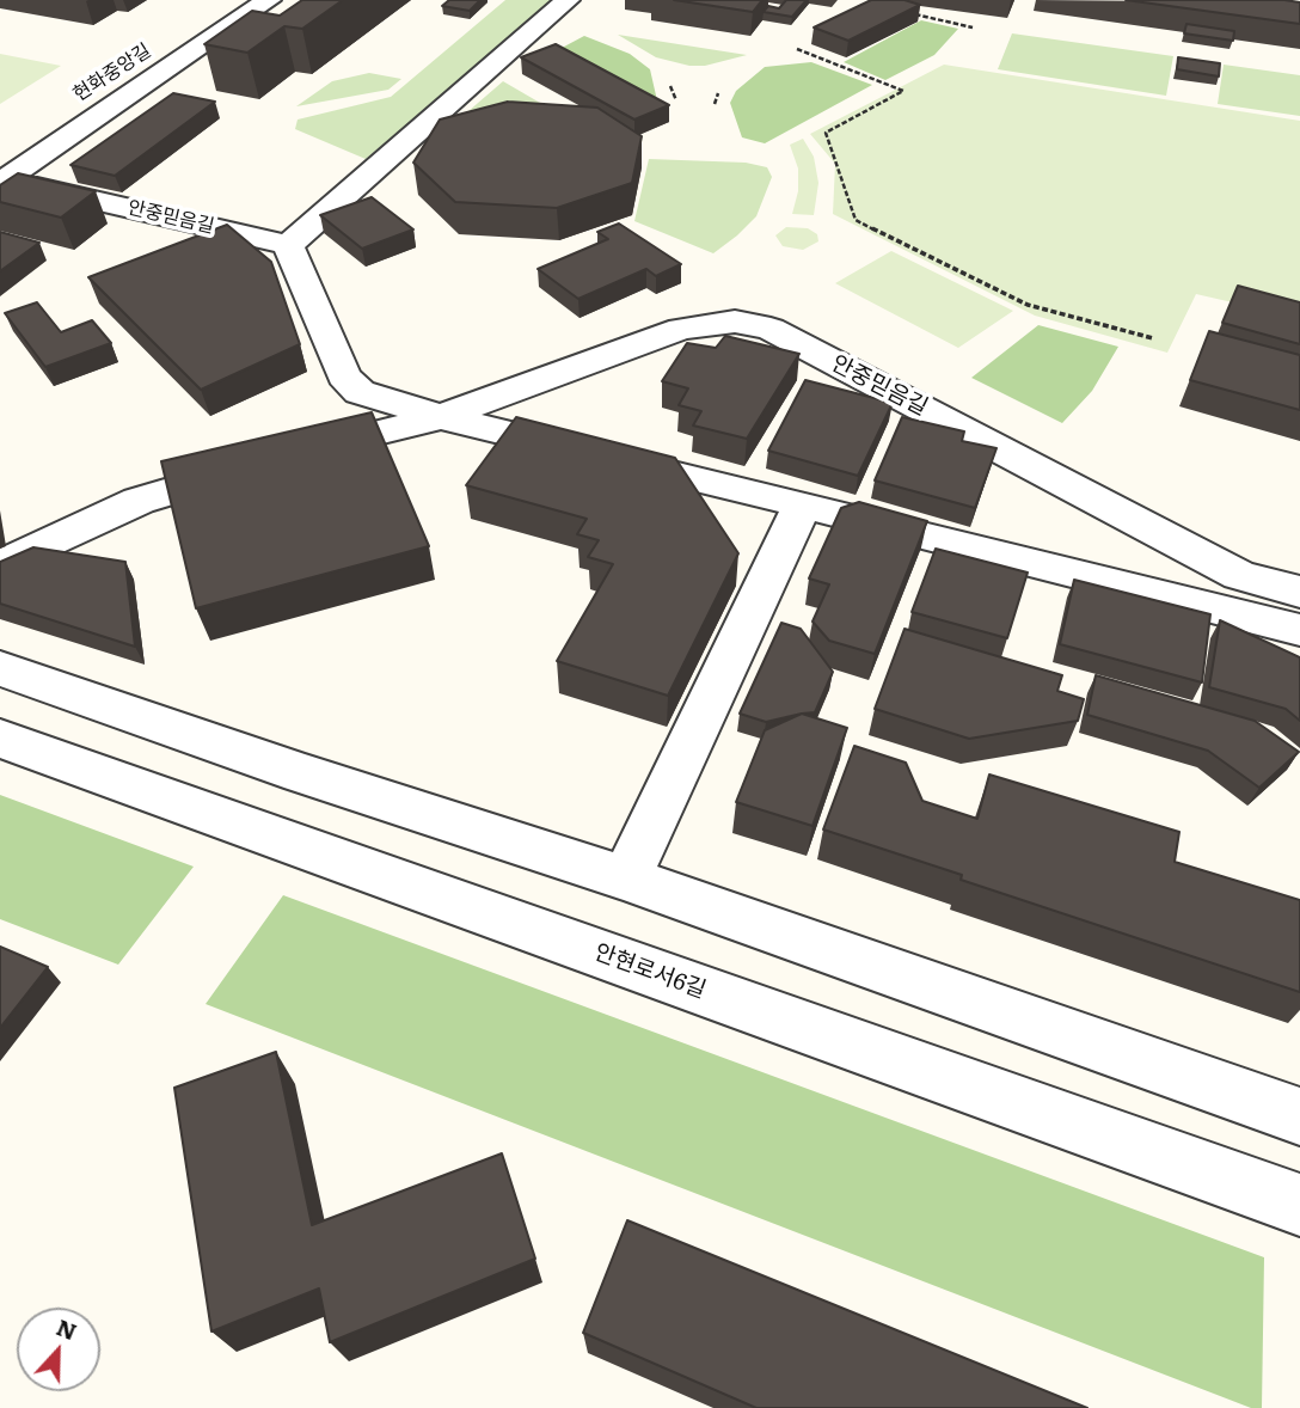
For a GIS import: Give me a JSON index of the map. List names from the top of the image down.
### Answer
{
  "streets": {
    "street": ["안중믿음길", "안현로서6길"]
  },
  "north": "top"
}
